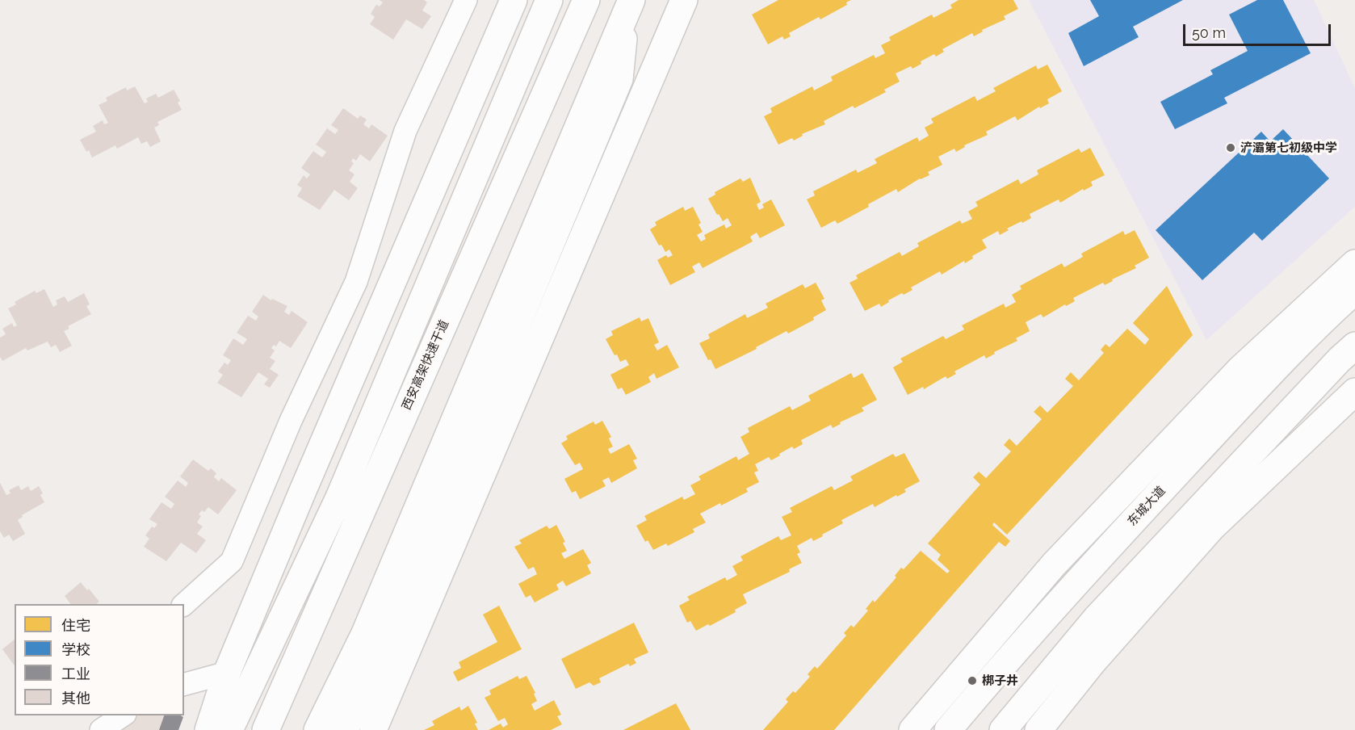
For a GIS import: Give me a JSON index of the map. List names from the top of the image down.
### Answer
{
  "streets": {
    "main road": ["西安高架快速干道", "东城大道"]
  },
  "places": ["浐灞第七初级中学", "梆子井"],
  "legend": [
    "住宅",
    "学校",
    "工业",
    "其他"
  ],
  "scale_bar": "50 m"
}
